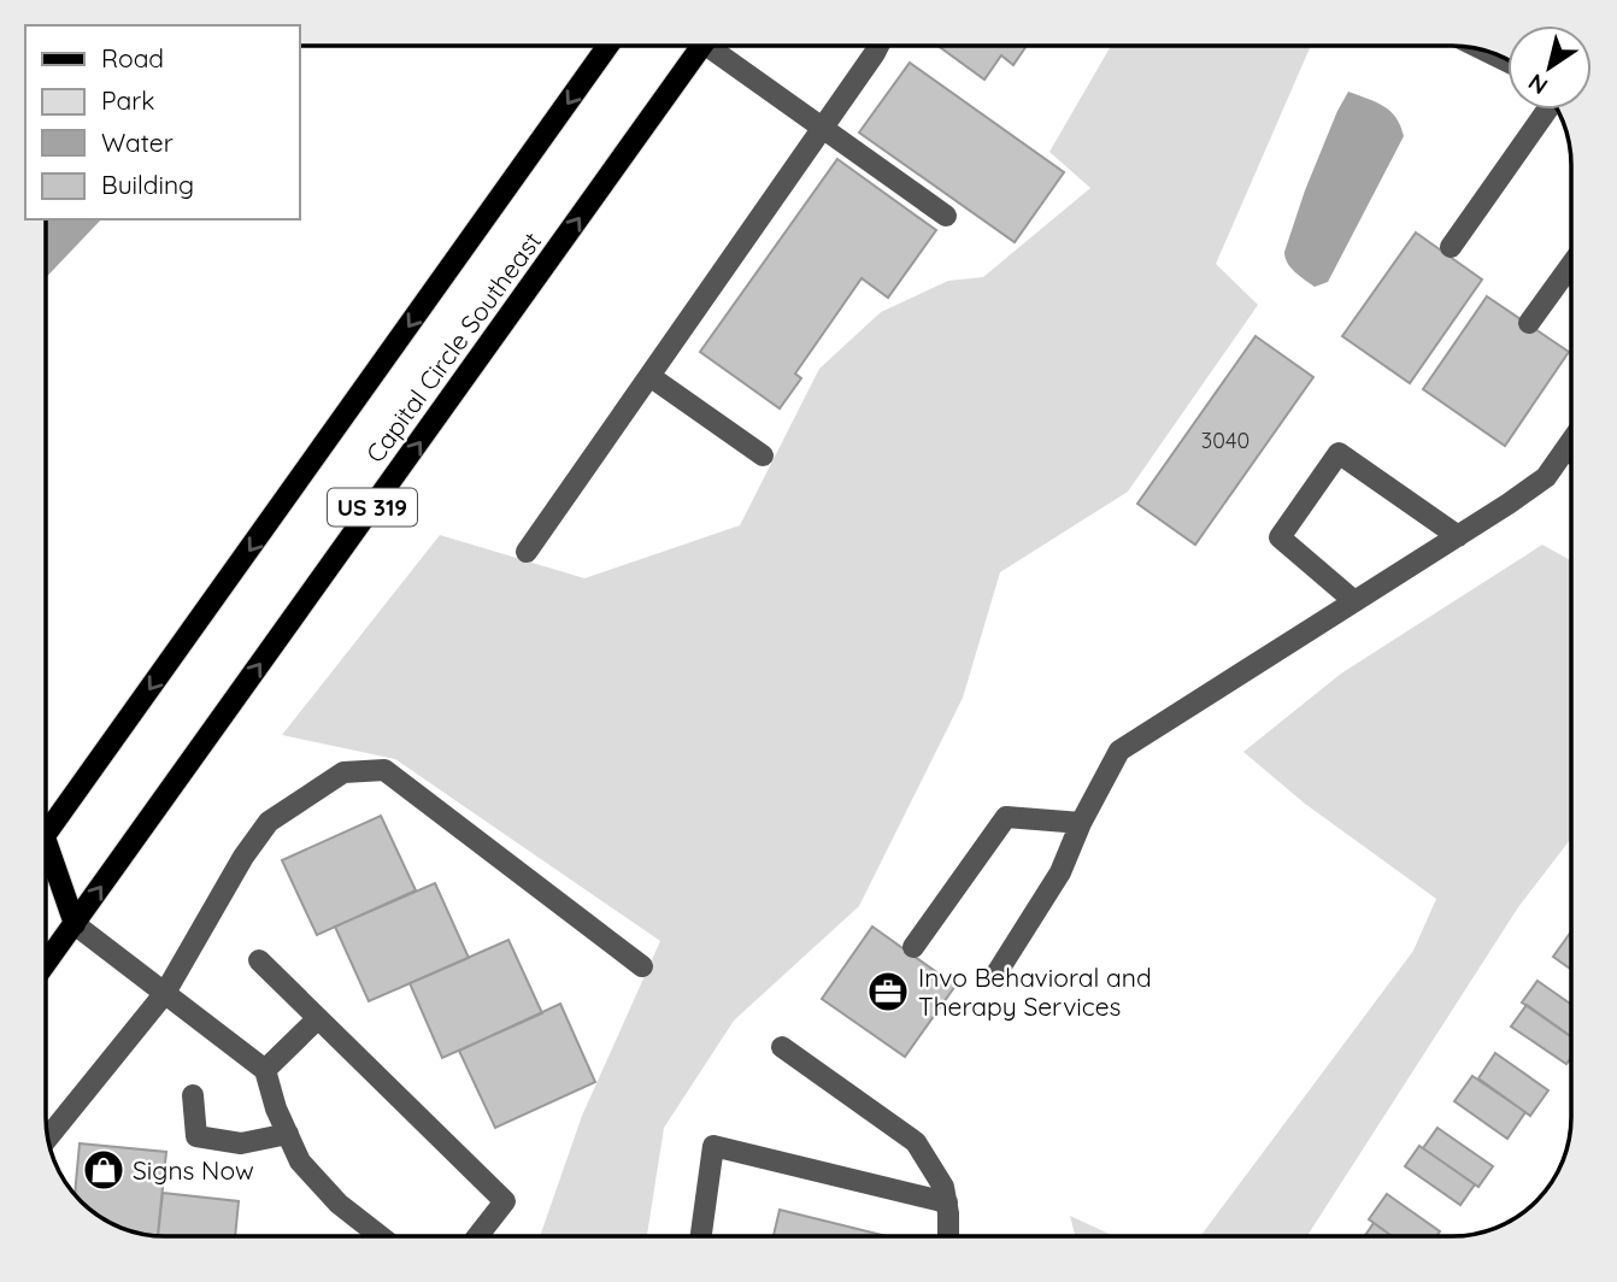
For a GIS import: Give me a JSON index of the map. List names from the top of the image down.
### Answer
{
  "streets": {
    "main road": ["Capital Circle Southeast", "US 319"]
  },
  "places": {
    "office": ["Invo Behavioral and Therapy Services"],
    "shop": ["Signs Now"]
  },
  "house_numbers": ["3040"],
  "legend": [
    "Road",
    "Park",
    "Water",
    "Building"
  ],
  "north": "bottom left"
}
